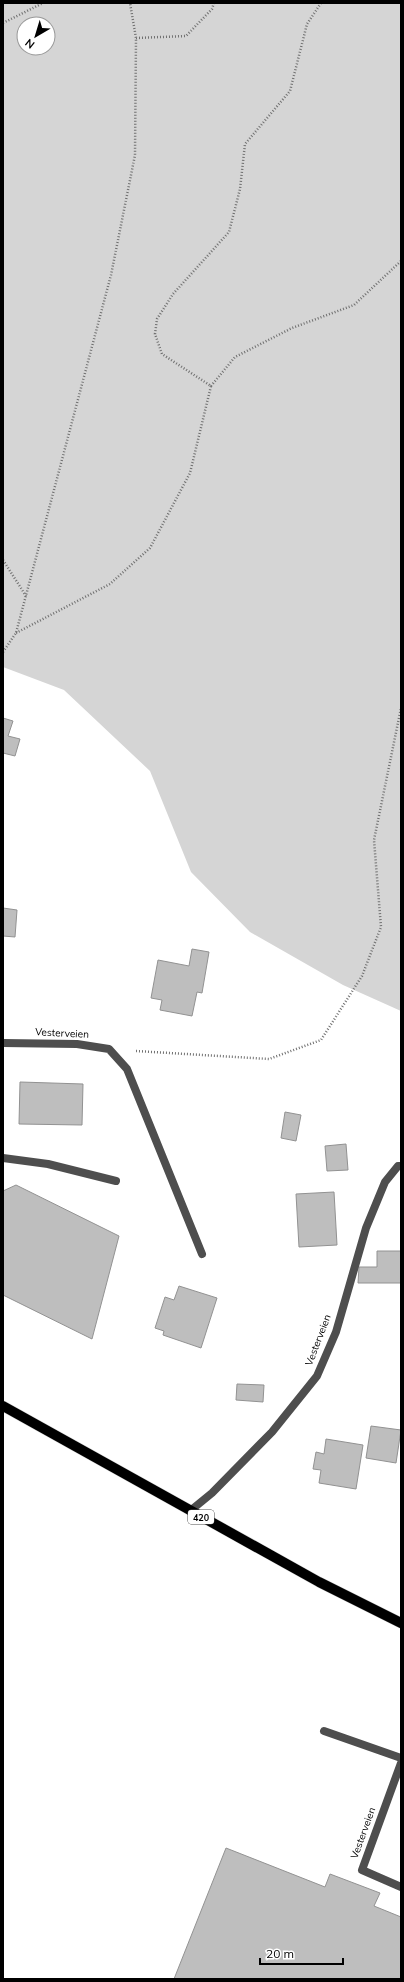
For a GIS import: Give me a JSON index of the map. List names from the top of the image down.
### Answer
{
  "streets": {
    "main road": ["420"],
    "street": ["Vesterveien"]
  },
  "crossings": [
    ["Vesterveien", "420"]
  ],
  "scale_bar": "20 m",
  "north": "bottom left"
}
